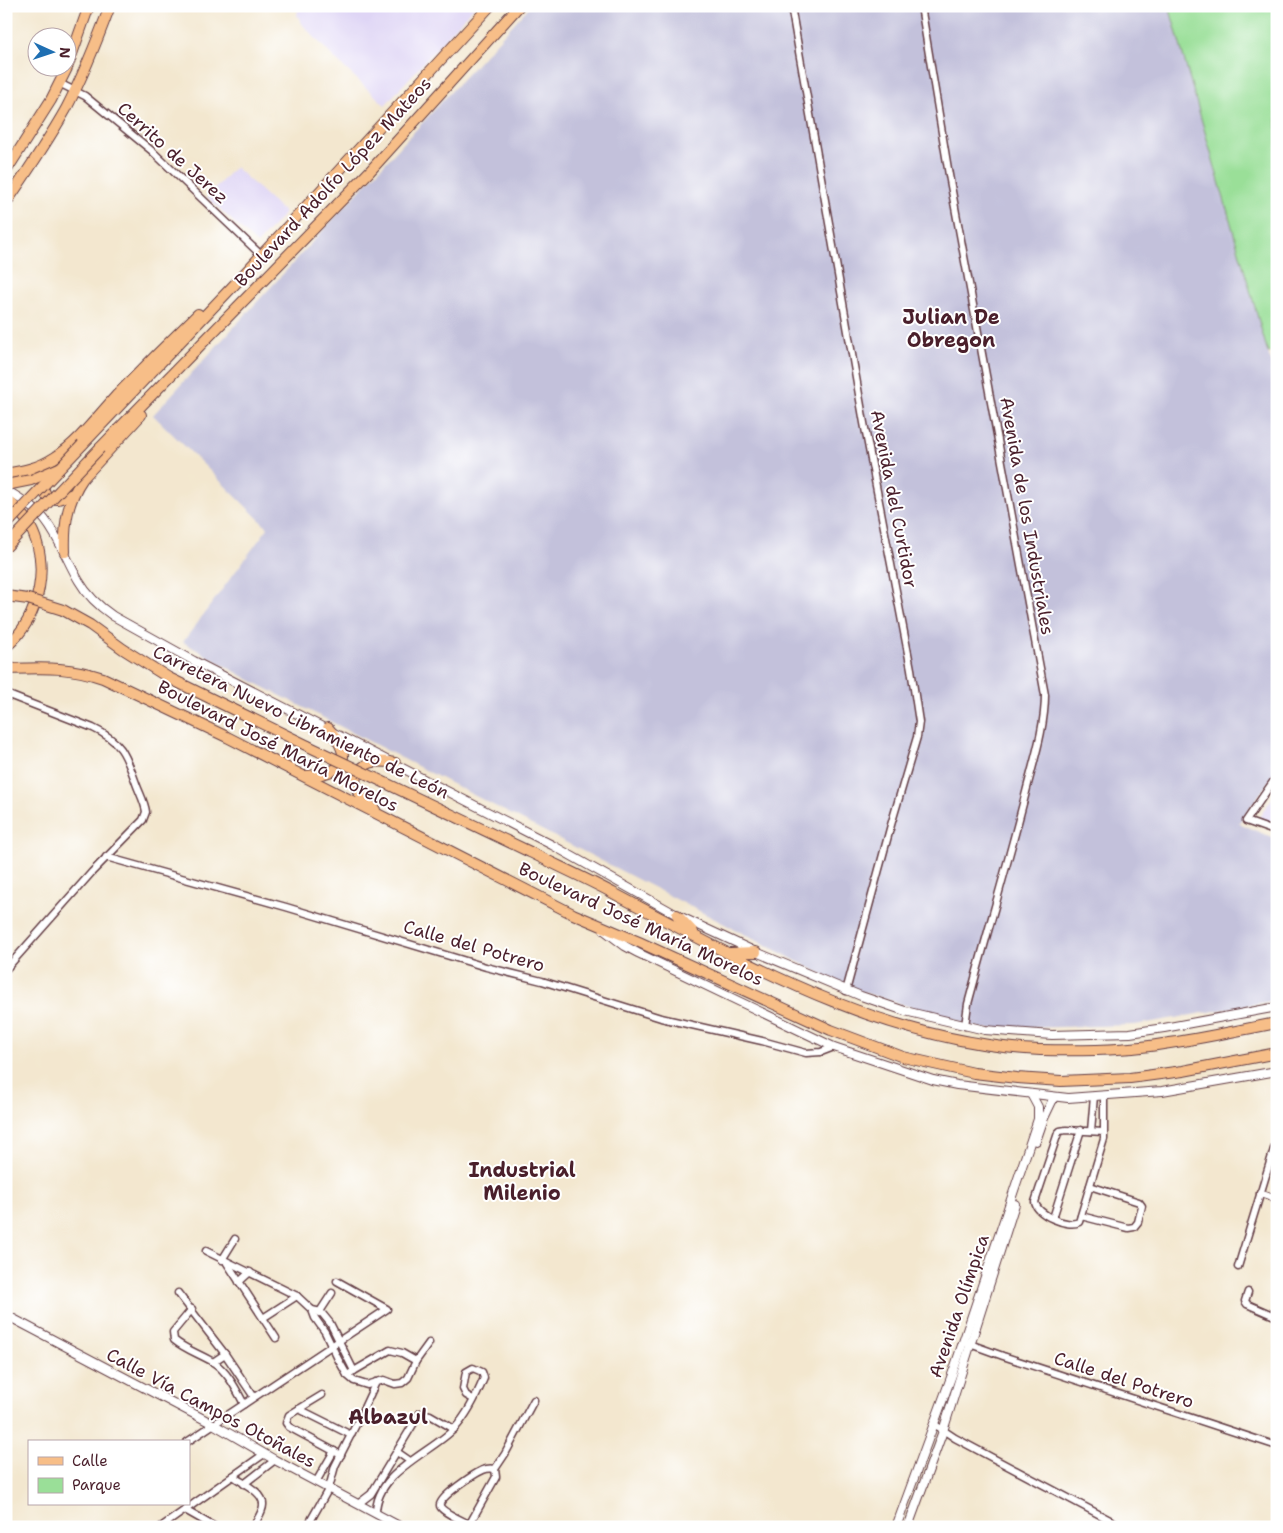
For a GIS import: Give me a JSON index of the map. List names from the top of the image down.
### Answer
{
  "streets": {
    "main road": ["Boulevard Adolfo López Mateos", "Carretera Nuevo Libramiento de León", "Boulevard José María Morelos"],
    "street": [
      "Cerrito de Jerez",
      "Avenida del Curtidor",
      "Avenida de los Industriales",
      "Calle del Potrero",
      "Avenida Olímpica",
      "Calle Vía Campos Otoñales"
    ]
  },
  "crossings": [
    ["Cerrito de Jerez", "Boulevard Adolfo López Mateos"],
    ["Carretera Nuevo Libramiento de León", "Boulevard José María Morelos"],
    ["Calle del Potrero", "Avenida Olímpica"]
  ],
  "districts": ["Julian De Obregon", "Industrial Milenio", "Albazul"],
  "legend": ["Calle", "Parque"],
  "north": "right"
}
